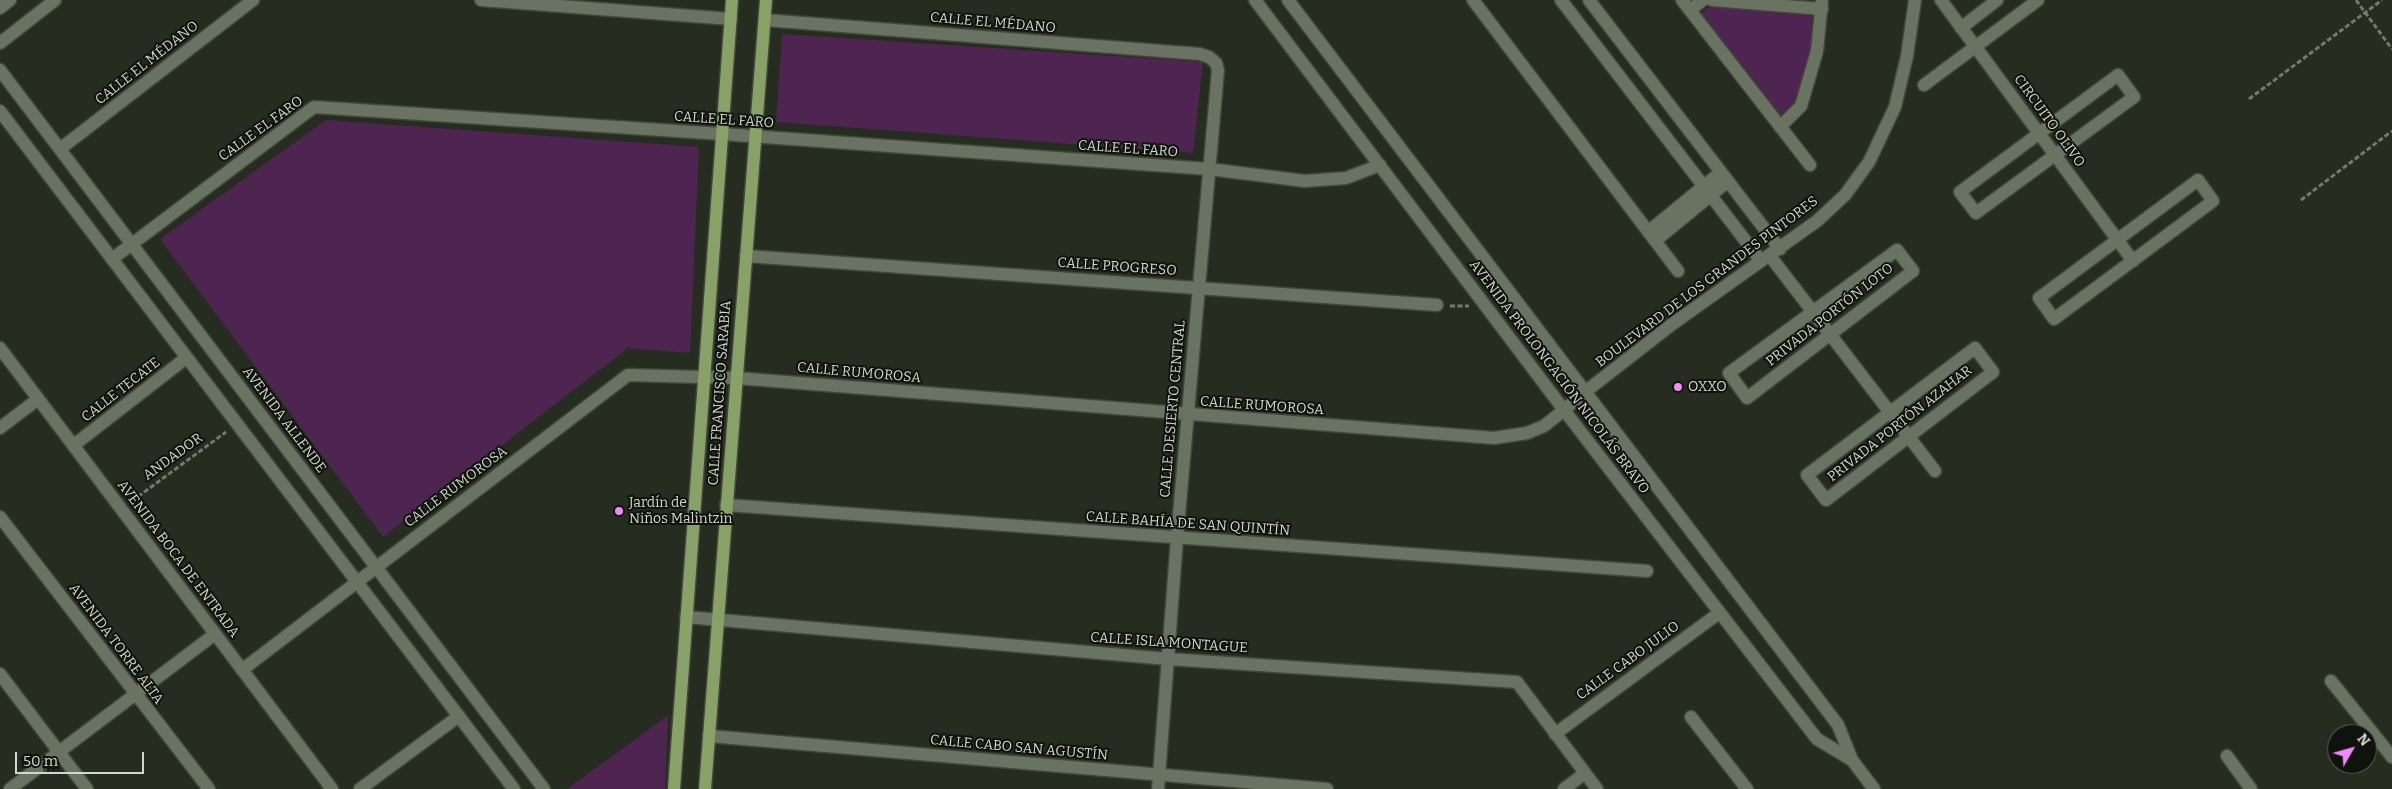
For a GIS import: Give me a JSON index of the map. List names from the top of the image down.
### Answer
{
  "streets": {
    "main road": ["CALLE FRANCISCO SARABIA"],
    "street": [
      "CALLE EL MÉDANO",
      "CALLE EL FARO",
      "CIRCUITO OLIVO",
      "CALLE PROGRESO",
      "BOULEVARD DE LOS GRANDES PINTORES",
      "PRIVADA PORTÓN LOTO",
      "CALLE RUMOROSA",
      "AVENIDA PROLONGACIÓN NICOLÁS BRAVO",
      "CALLE TECATE",
      "CALLE DESIERTO CENTRAL",
      "AVENIDA ALLENDE",
      "PRIVADA PORTÓN AZAHAR",
      "CALLE BAHÍA DE SAN QUINTÍN",
      "AVENIDA BOCA DE ENTRADA",
      "CALLE ISLA MONTAGUE",
      "AVENIDA TORRE ALTA",
      "CALLE CABO JULIO",
      "CALLE CABO SAN AGUSTÍN"
    ],
    "path": ["ANDADOR"]
  },
  "crossings": [
    ["CALLE EL MÉDANO", "CALLE FRANCISCO SARABIA"],
    ["CALLE EL MÉDANO", "CALLE DESIERTO CENTRAL"],
    ["CALLE EL MÉDANO", "AVENIDA ALLENDE"],
    ["CALLE EL FARO", "AVENIDA PROLONGACIÓN NICOLÁS BRAVO"],
    ["CALLE EL FARO", "CALLE FRANCISCO SARABIA"],
    ["CALLE EL FARO", "CALLE DESIERTO CENTRAL"],
    ["CALLE EL FARO", "AVENIDA ALLENDE"],
    ["CALLE PROGRESO", "CALLE FRANCISCO SARABIA"],
    ["CALLE PROGRESO", "CALLE DESIERTO CENTRAL"],
    ["BOULEVARD DE LOS GRANDES PINTORES", "CALLE RUMOROSA"],
    ["BOULEVARD DE LOS GRANDES PINTORES", "AVENIDA PROLONGACIÓN NICOLÁS BRAVO"],
    ["CALLE RUMOROSA", "AVENIDA PROLONGACIÓN NICOLÁS BRAVO"],
    ["CALLE RUMOROSA", "CALLE FRANCISCO SARABIA"],
    ["CALLE RUMOROSA", "CALLE DESIERTO CENTRAL"],
    ["CALLE RUMOROSA", "AVENIDA ALLENDE"],
    ["CALLE RUMOROSA", "AVENIDA BOCA DE ENTRADA"],
    ["AVENIDA PROLONGACIÓN NICOLÁS BRAVO", "CALLE CABO JULIO"],
    ["CALLE TECATE", "AVENIDA BOCA DE ENTRADA"],
    ["CALLE FRANCISCO SARABIA", "CALLE BAHÍA DE SAN QUINTÍN"],
    ["CALLE FRANCISCO SARABIA", "CALLE ISLA MONTAGUE"],
    ["CALLE FRANCISCO SARABIA", "CALLE CABO SAN AGUSTÍN"],
    ["CALLE DESIERTO CENTRAL", "CALLE BAHÍA DE SAN QUINTÍN"],
    ["CALLE DESIERTO CENTRAL", "CALLE ISLA MONTAGUE"],
    ["CALLE DESIERTO CENTRAL", "CALLE CABO SAN AGUSTÍN"],
    ["ANDADOR", "AVENIDA BOCA DE ENTRADA"],
    ["CALLE ISLA MONTAGUE", "CALLE CABO JULIO"]
  ],
  "places": ["OXXO", "Jardín de Niños Malintzin"],
  "scale_bar": "50 m",
  "north": "top right"
}
